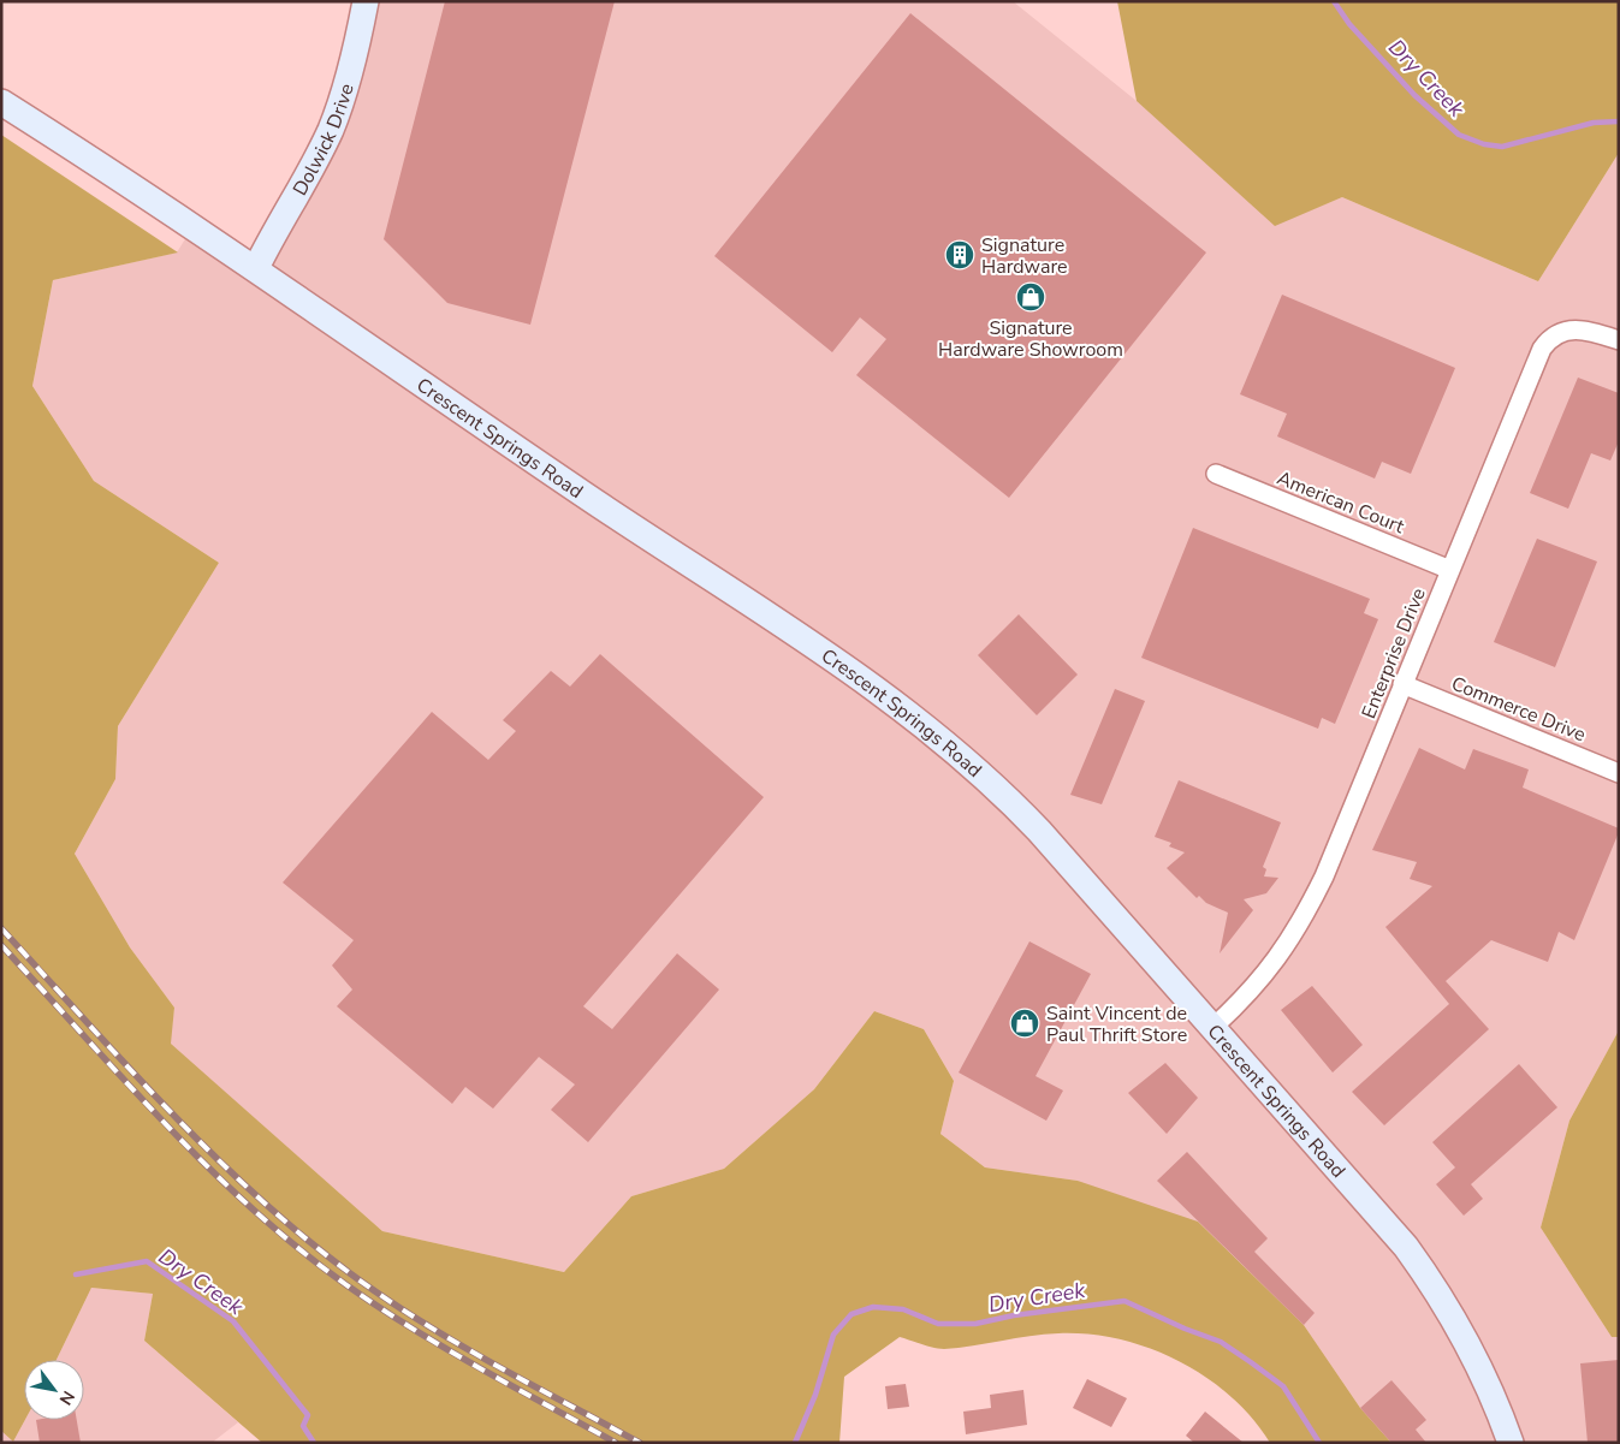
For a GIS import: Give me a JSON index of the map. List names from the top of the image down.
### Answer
{
  "streets": {
    "main road": ["Dolwick Drive", "Crescent Springs Road"],
    "street": ["American Court", "Enterprise Drive", "Commerce Drive"]
  },
  "crossings": [
    ["Dolwick Drive", "Crescent Springs Road"],
    ["Crescent Springs Road", "Enterprise Drive"],
    ["American Court", "Enterprise Drive"],
    ["Enterprise Drive", "Commerce Drive"]
  ],
  "water": ["Dry Creek"],
  "places": {
    "building": ["Signature Hardware"],
    "shop": ["Signature Hardware Showroom", "Saint Vincent de Paul Thrift Store"]
  },
  "north": "bottom right"
}
